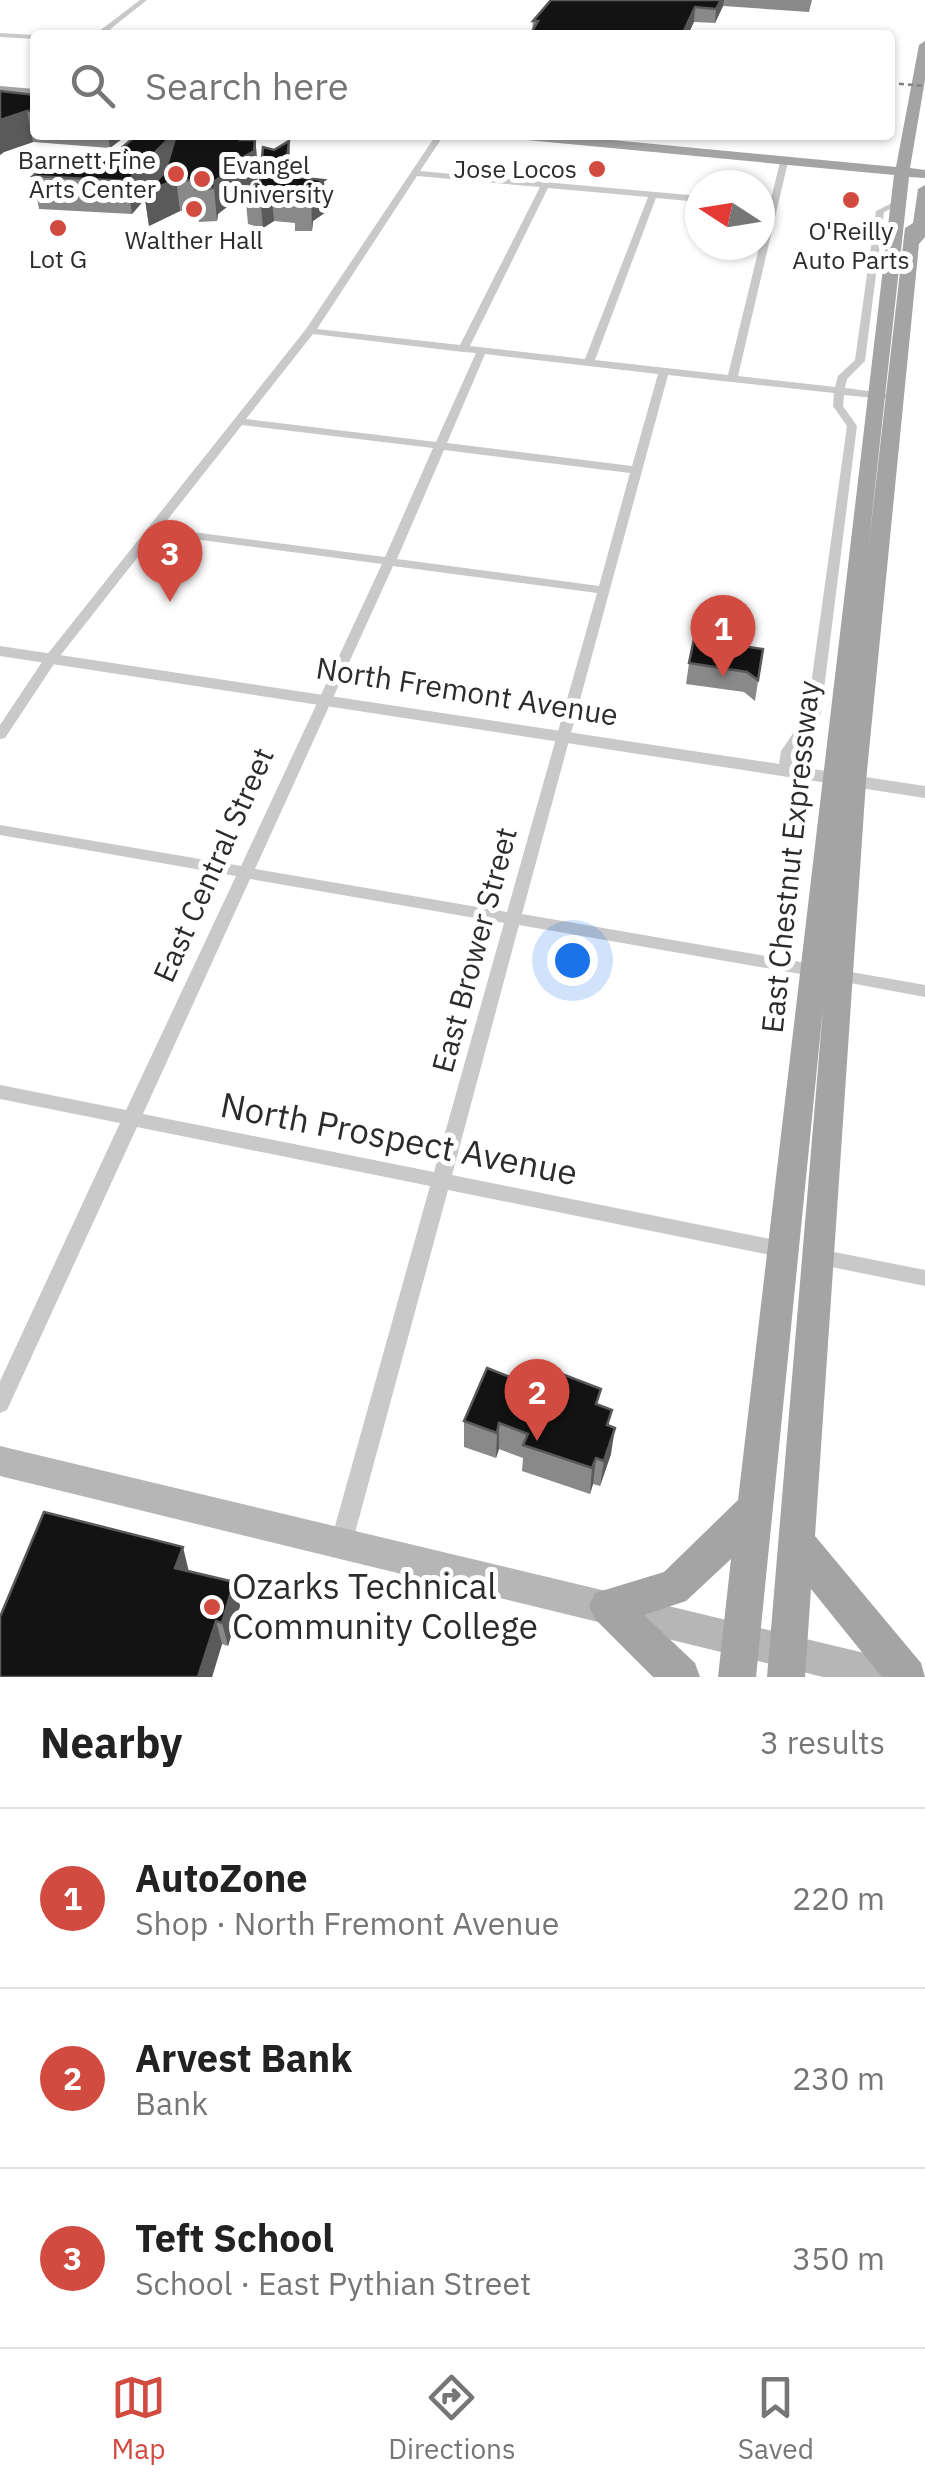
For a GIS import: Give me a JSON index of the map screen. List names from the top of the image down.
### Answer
{
  "streets": {
    "main road": ["East Chestnut Expressway"],
    "street": [
      "North Fremont Avenue",
      "East Central Street",
      "East Brower Street",
      "North Prospect Avenue"
    ]
  },
  "crossings": [
    ["North Fremont Avenue", "East Chestnut Expressway"],
    ["North Fremont Avenue", "East Central Street"],
    ["North Fremont Avenue", "East Brower Street"],
    ["East Chestnut Expressway", "North Prospect Avenue"],
    ["East Central Street", "North Prospect Avenue"],
    ["East Brower Street", "North Prospect Avenue"]
  ],
  "places": [
    "Jose Locos",
    "Barnett Fine Arts Center",
    "Evangel University",
    "O'Reilly Auto Parts",
    "Walther Hall",
    "Lot G",
    "Ozarks Technical Community College"
  ],
  "north": "left",
  "page": {
    "search": "Search here",
    "pins": ["3", "1", "2"],
    "heading": ["Nearby", "3 results"],
    "list": [
      {
        "mark": "1",
        "name": "AutoZone",
        "note": "Shop · North Fremont Avenue",
        "value": "220 m"
      },
      {
        "mark": "2",
        "name": "Arvest Bank",
        "note": "Bank",
        "value": "230 m"
      },
      {
        "mark": "3",
        "name": "Teft School",
        "note": "School · East Pythian Street",
        "value": "350 m"
      }
    ],
    "nav": ["Map", "Directions", "Saved"]
  }
}
